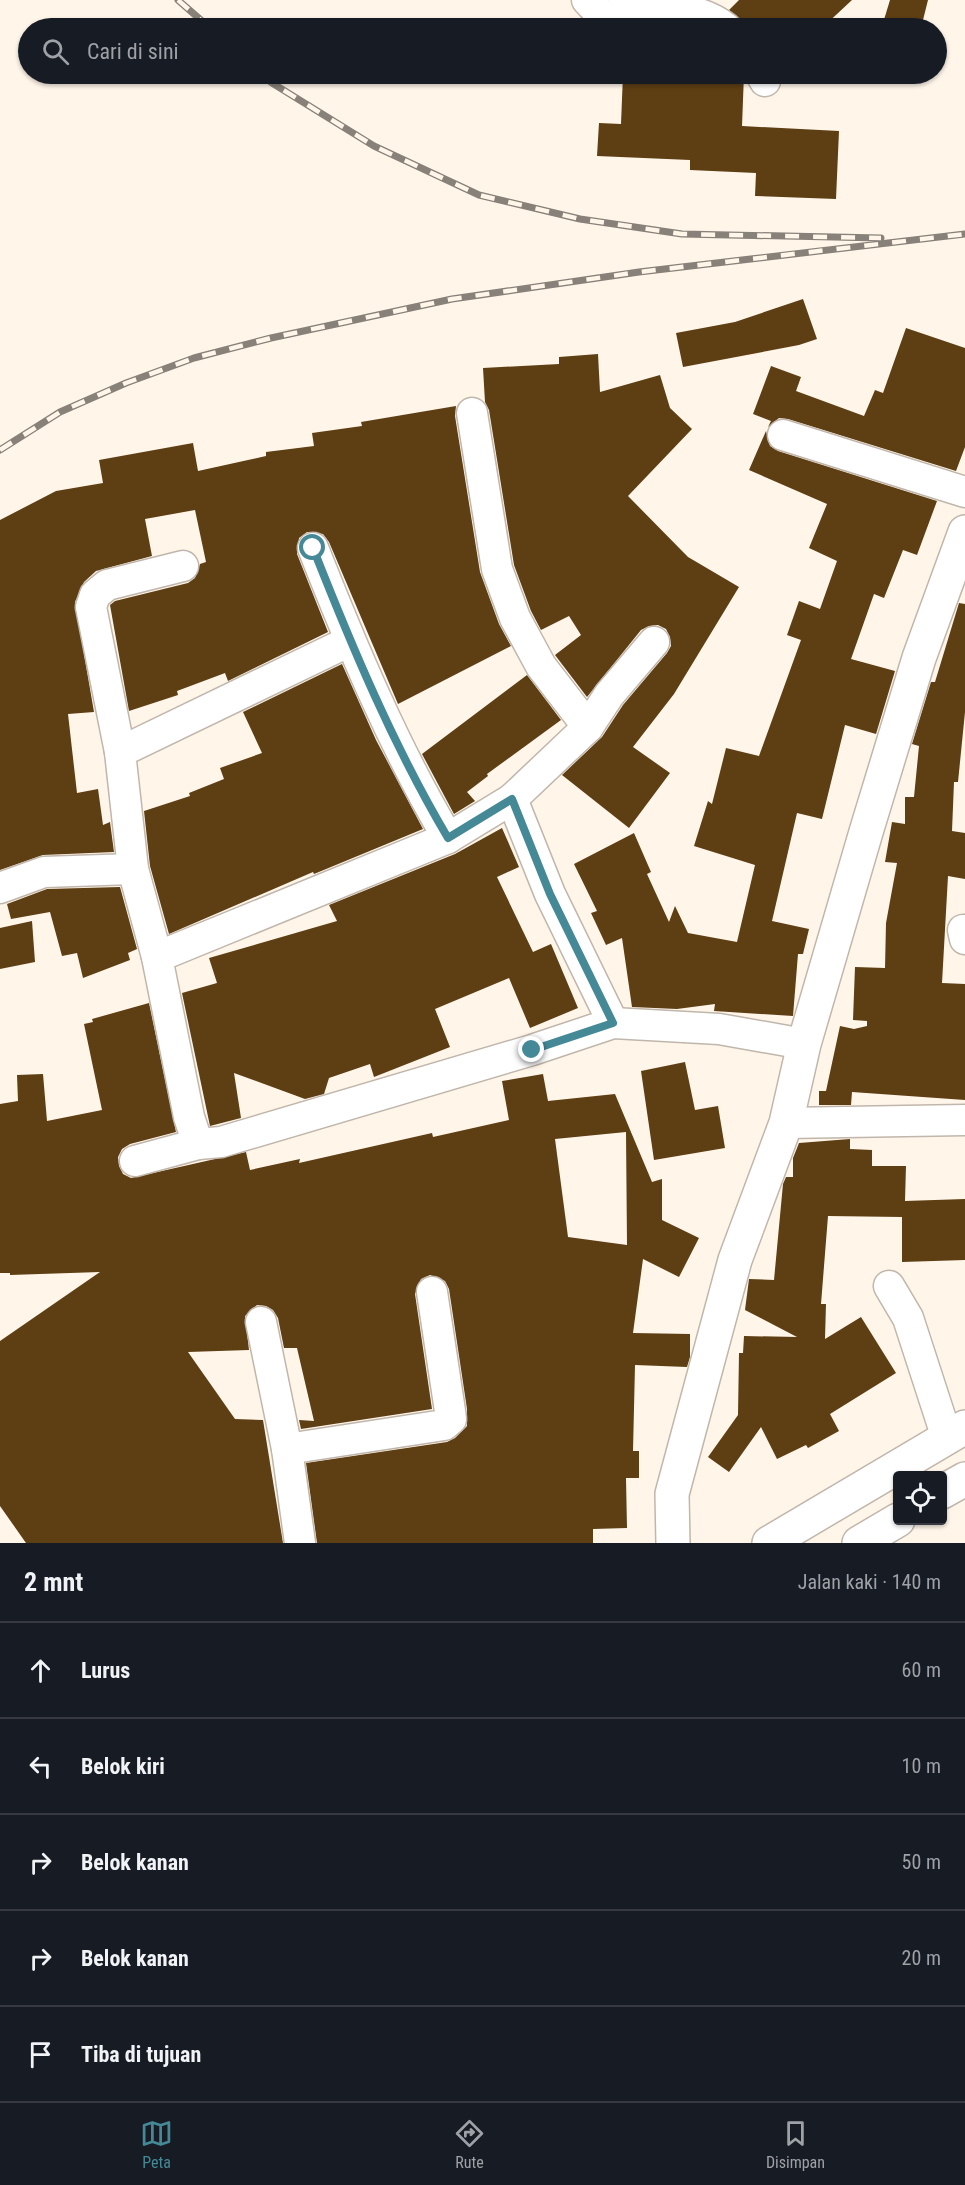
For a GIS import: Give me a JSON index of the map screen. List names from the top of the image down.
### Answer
{
  "page": {
    "search": "Cari di sini",
    "heading": ["2 mnt", "Jalan kaki · 140 m"],
    "list": [
      ["Lurus", "60 m"],
      ["Belok kiri", "10 m"],
      ["Belok kanan", "50 m"],
      ["Belok kanan", "20 m"],
      "Tiba di tujuan"
    ],
    "nav": ["Peta", "Rute", "Disimpan"]
  }
}
